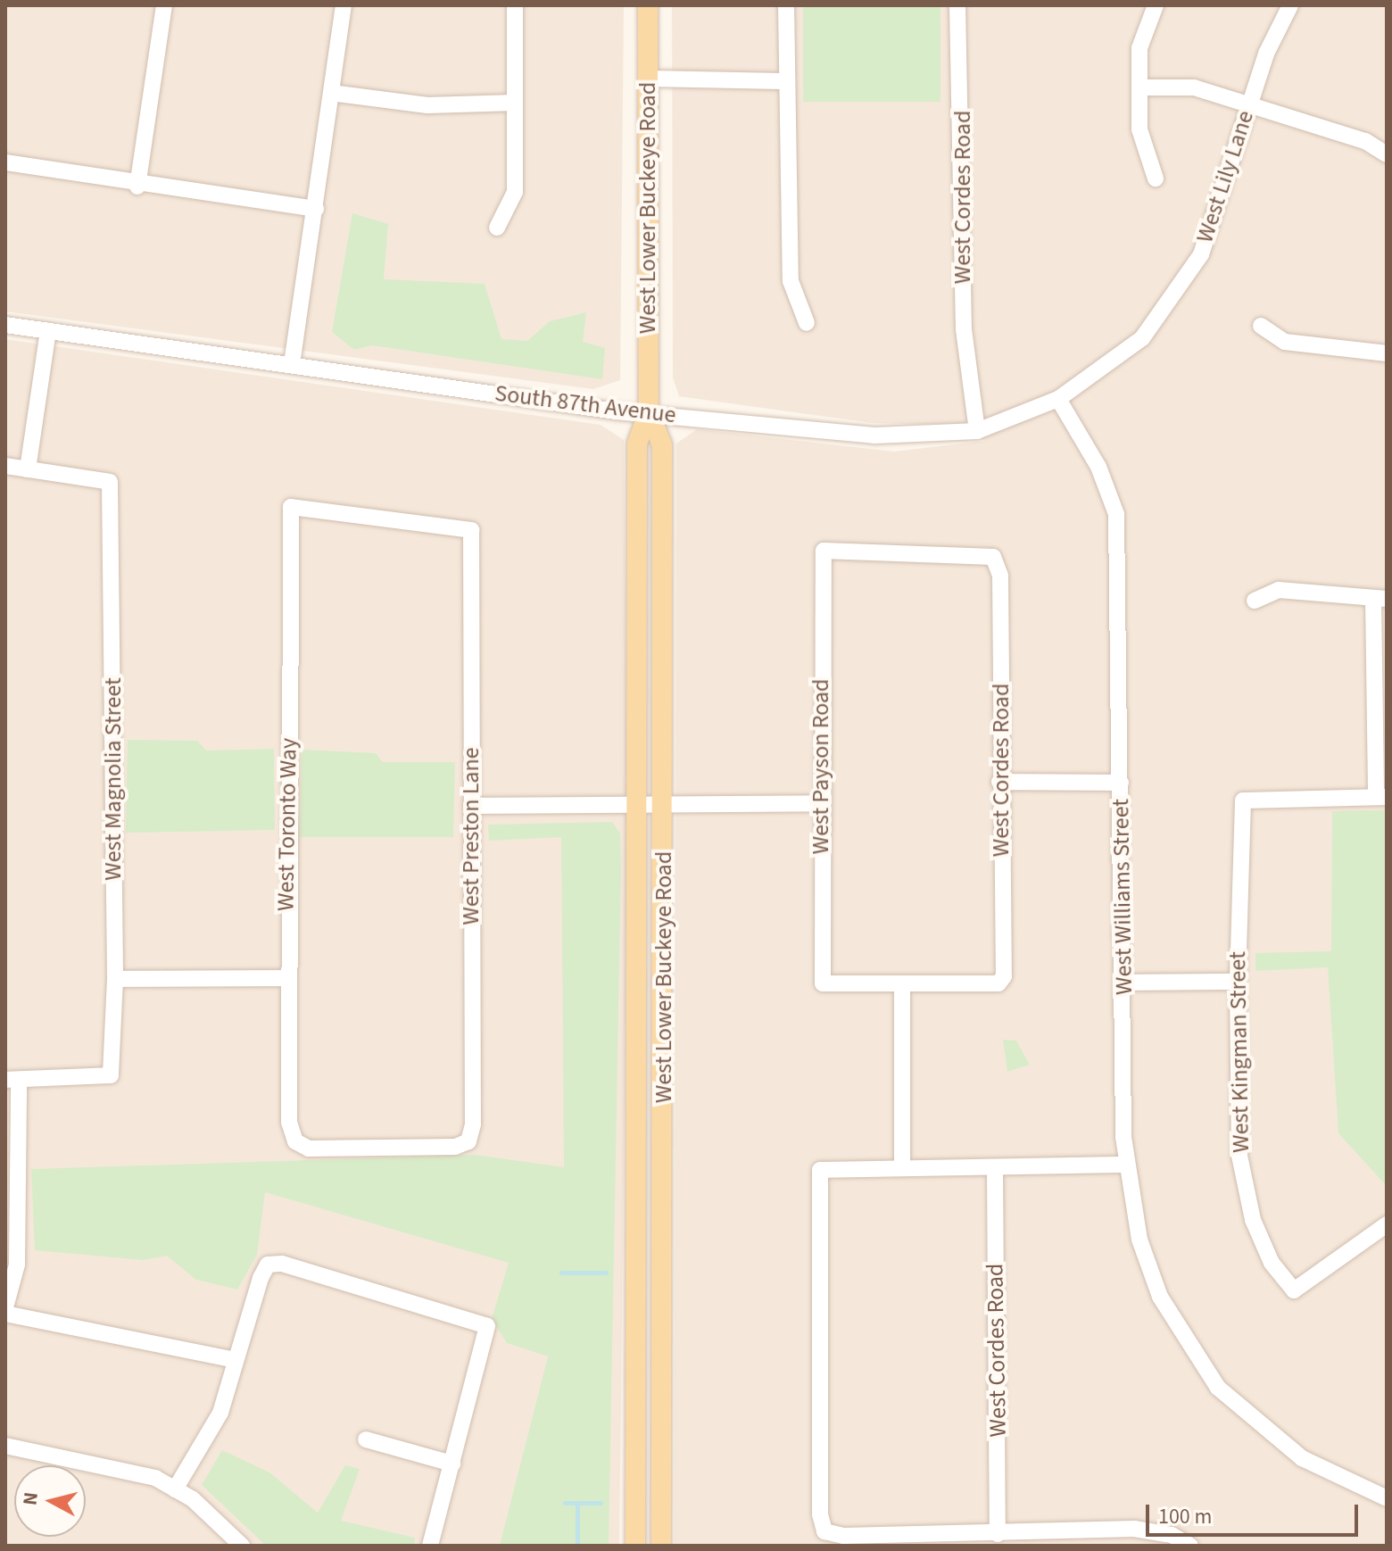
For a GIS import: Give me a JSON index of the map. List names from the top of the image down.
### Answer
{
  "streets": {
    "main road": ["West Lower Buckeye Road"],
    "street": [
      "West Lily Lane",
      "West Cordes Road",
      "South 87th Avenue",
      "West Payson Road",
      "West Magnolia Street",
      "West Toronto Way",
      "West Preston Lane",
      "West Williams Street",
      "West Kingman Street"
    ]
  },
  "crossings": [
    ["West Lily Lane", "South 87th Avenue"],
    ["West Cordes Road", "South 87th Avenue"],
    ["West Cordes Road", "West Payson Road"],
    ["West Lower Buckeye Road", "South 87th Avenue"],
    ["South 87th Avenue", "West Williams Street"],
    ["West Toronto Way", "West Preston Lane"]
  ],
  "scale_bar": "100 m",
  "north": "left"
}
